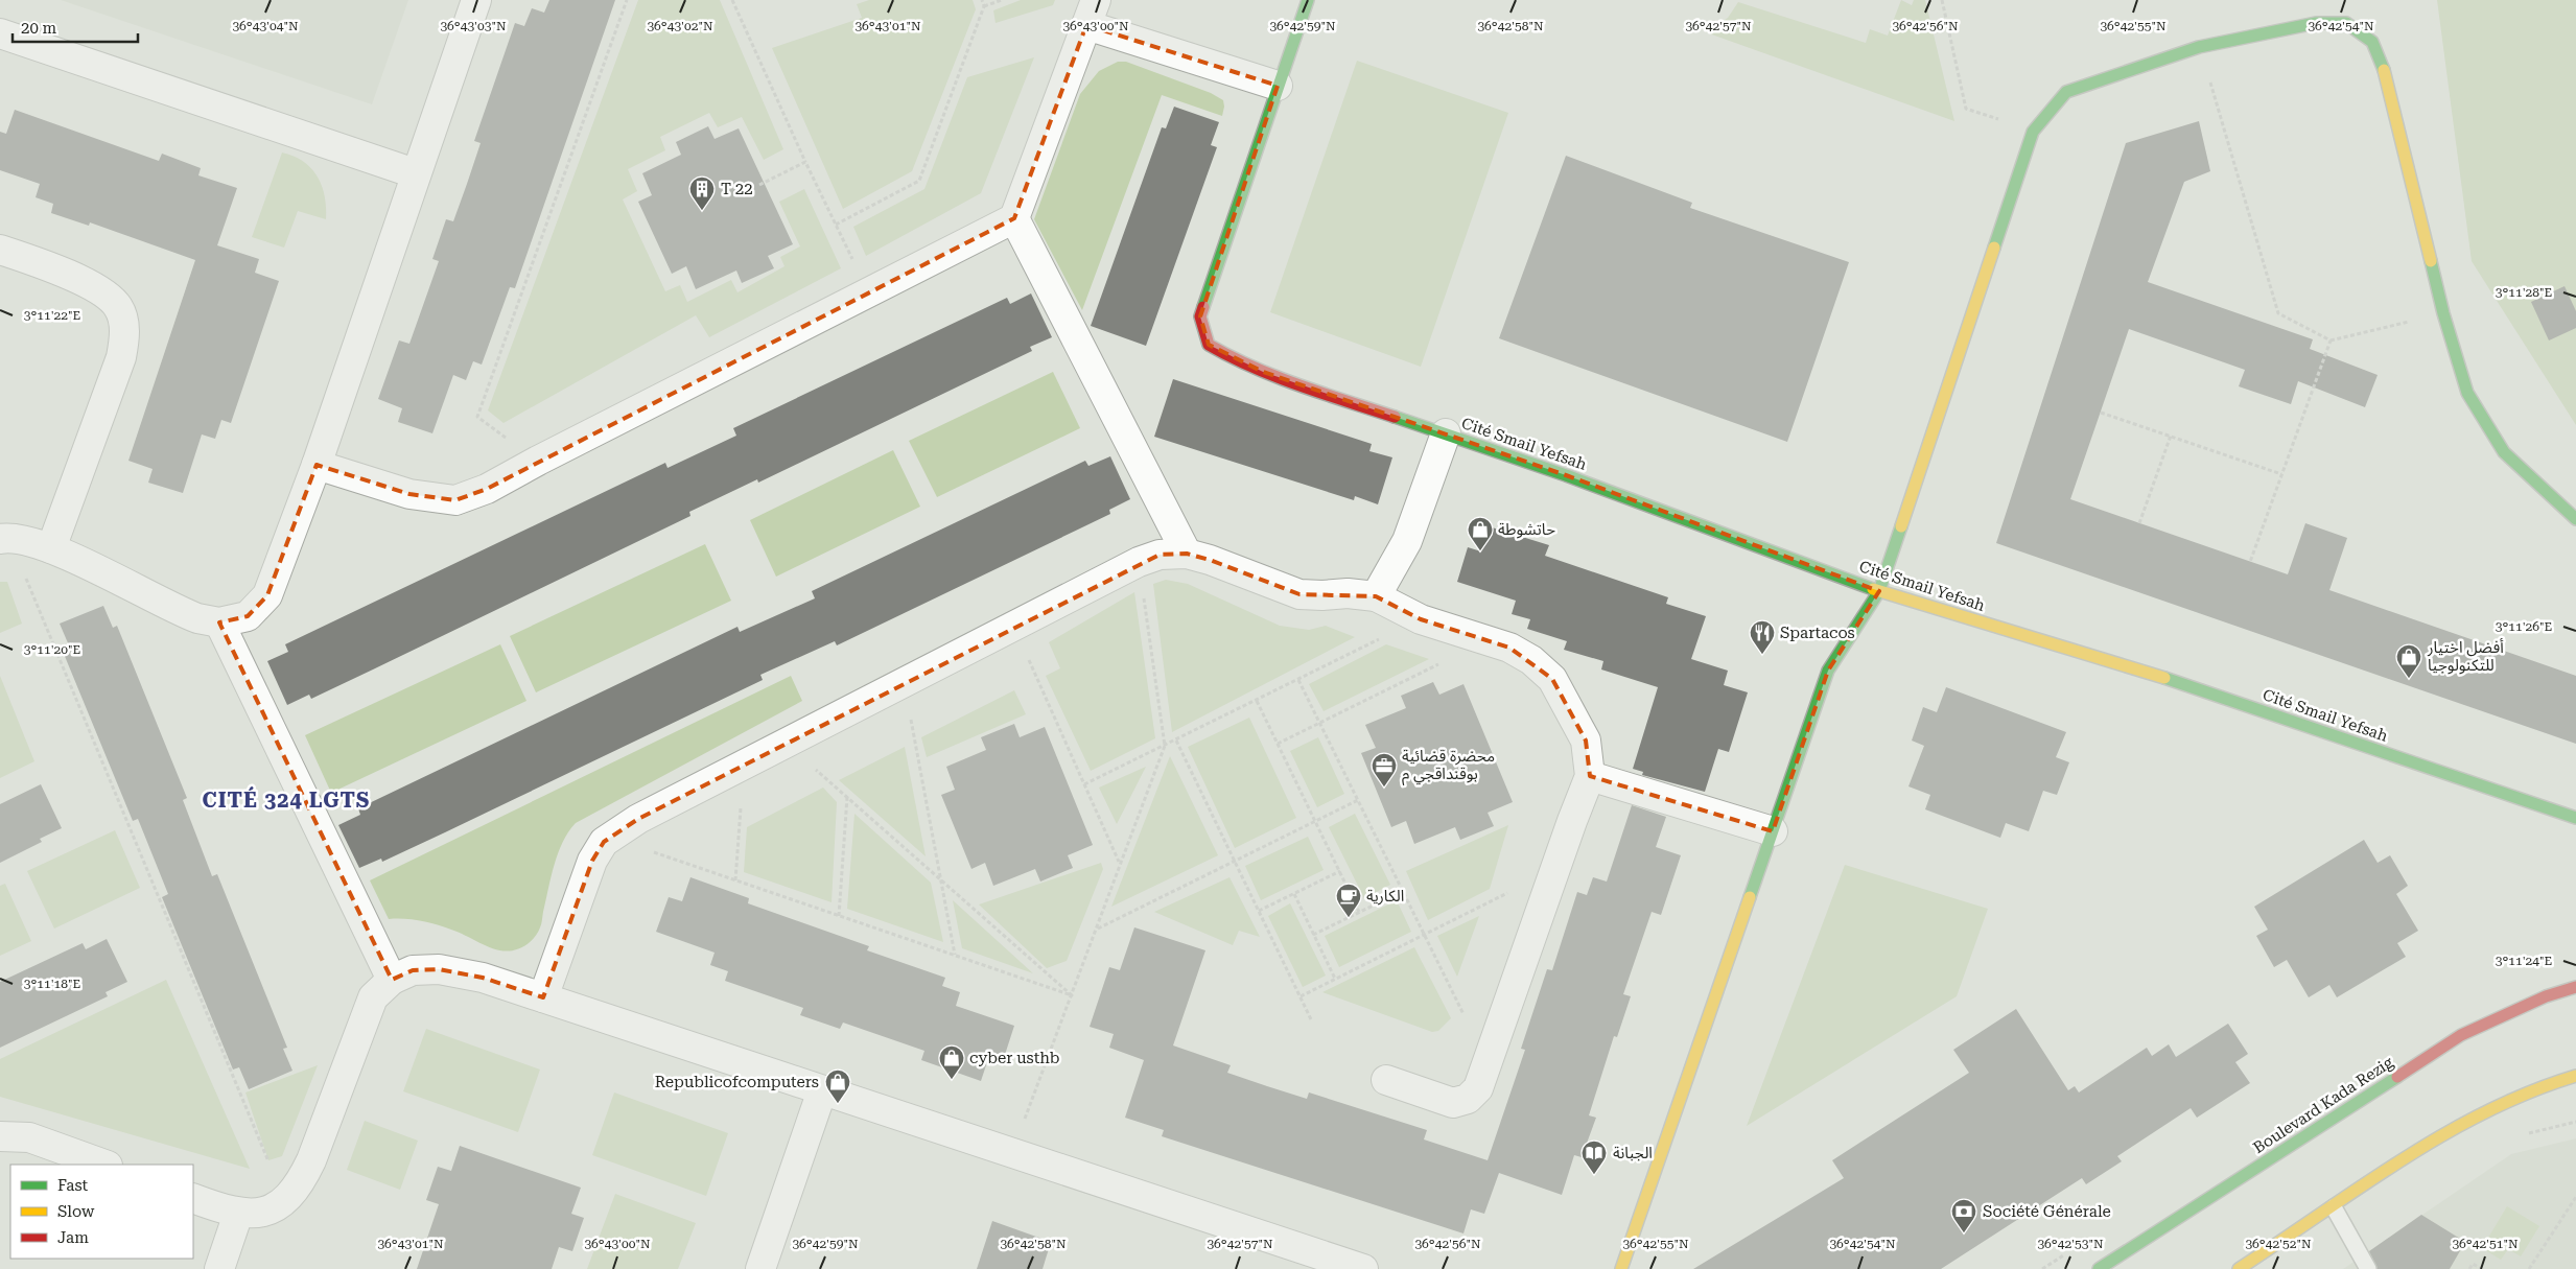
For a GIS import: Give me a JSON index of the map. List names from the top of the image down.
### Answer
{
  "streets": {
    "street": ["Cité Smail Yefsah", "Boulevard Kada Rezig"]
  },
  "districts": ["CITÉ 324 LGTS"],
  "places": {
    "building": ["T 22"],
    "shop": [
      "حاتشوطة",
      "أفضل اختيار للتكنولوجيا",
      "cyber usthb",
      "Republicofcomputers"
    ],
    "restaurant": ["Spartacos"],
    "office": ["محضرة قضائية بوقنداقجي م"],
    "cafe": ["الكارية"],
    "library": ["الجبانة"],
    "bank": ["Société Générale"]
  },
  "legend": ["Fast", "Slow", "Jam"],
  "scale_bar": "20 m",
  "coordinates": [
    "36°43'04\"N",
    "36°43'03\"N",
    "36°43'02\"N",
    "36°43'01\"N",
    "36°43'00\"N",
    "36°42'59\"N",
    "36°42'58\"N",
    "36°42'57\"N",
    "36°42'56\"N",
    "36°42'55\"N",
    "36°42'54\"N",
    "3°11'28\"E",
    "3°11'22\"E",
    "3°11'26\"E",
    "3°11'20\"E",
    "3°11'24\"E",
    "3°11'18\"E",
    "36°42'53\"N",
    "36°42'52\"N",
    "36°42'51\"N"
  ]
}
